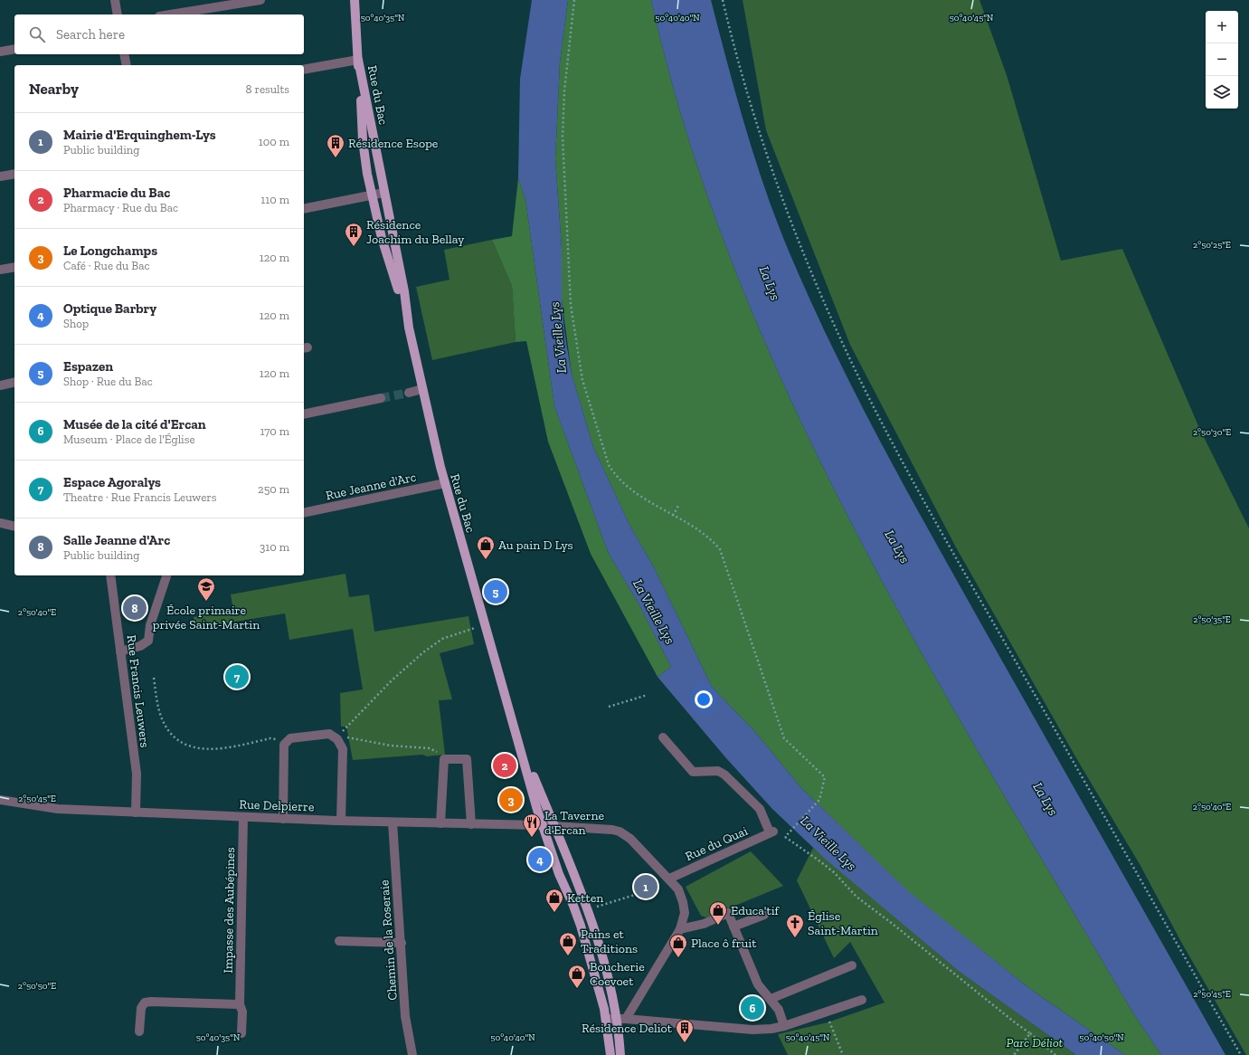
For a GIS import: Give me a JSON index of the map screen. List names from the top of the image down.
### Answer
{
  "streets": {
    "main road": ["Rue du Bac"],
    "street": [
      "Rue Jeanne d'Arc",
      "Rue Francis Leuwers",
      "Rue Delpierre",
      "Rue du Quai",
      "Impasse des Aubépines",
      "Chemin de la Roseraie"
    ]
  },
  "crossings": [
    ["Rue du Bac", "Rue Jeanne d'Arc"],
    ["Rue du Bac", "Rue Delpierre"],
    ["Rue Francis Leuwers", "Rue Delpierre"],
    ["Rue Delpierre", "Rue du Quai"],
    ["Rue Delpierre", "Impasse des Aubépines"],
    ["Rue Delpierre", "Chemin de la Roseraie"]
  ],
  "water": ["La Lys", "La Vieille Lys"],
  "parks": ["Parc Déliot"],
  "places": {
    "building": ["Résidence Esope", "Résidence Joachim du Bellay", "Résidence Deliot"],
    "shop": [
      "Au pain D Lys",
      "Ketten",
      "Educa'tif",
      "Pains et Traditions",
      "Place ô fruit",
      "Boucherie Coevoet"
    ],
    "school or university": ["École primaire privée Saint-Martin"],
    "restaurant": ["La Taverne d'Ercan"],
    "church": ["Église Saint-Martin"]
  },
  "page": {
    "map_buttons": ["+", "−"],
    "search": "Search here",
    "heading": ["Nearby", "8 results"],
    "list": [
      {
        "mark": "1",
        "name": "Mairie d'Erquinghem-Lys",
        "note": "Public building",
        "value": "100 m"
      },
      {
        "mark": "2",
        "name": "Pharmacie du Bac",
        "note": "Pharmacy · Rue du Bac",
        "value": "110 m"
      },
      {
        "mark": "3",
        "name": "Le Longchamps",
        "note": "Café · Rue du Bac",
        "value": "120 m"
      },
      {
        "mark": "4",
        "name": "Optique Barbry",
        "note": "Shop",
        "value": "120 m"
      },
      {
        "mark": "5",
        "name": "Espazen",
        "note": "Shop · Rue du Bac",
        "value": "120 m"
      },
      {
        "mark": "6",
        "name": "Musée de la cité d'Ercan",
        "note": "Museum · Place de l'Église",
        "value": "170 m"
      },
      {
        "mark": "7",
        "name": "Espace Agoralys",
        "note": "Theatre · Rue Francis Leuwers",
        "value": "250 m"
      },
      {
        "mark": "8",
        "name": "Salle Jeanne d'Arc",
        "note": "Public building",
        "value": "310 m"
      }
    ],
    "pins": [
      "5",
      "8",
      "7",
      "2",
      "3",
      "4",
      "1",
      "6"
    ]
  },
  "coordinates": [
    "50°40'35\"N",
    "50°40'40\"N",
    "50°40'45\"N",
    "2°50'25\"E",
    "2°50'30\"E",
    "2°50'40\"E",
    "2°50'35\"E",
    "2°50'45\"E",
    "2°50'50\"E",
    "50°40'50\"N"
  ]
}
